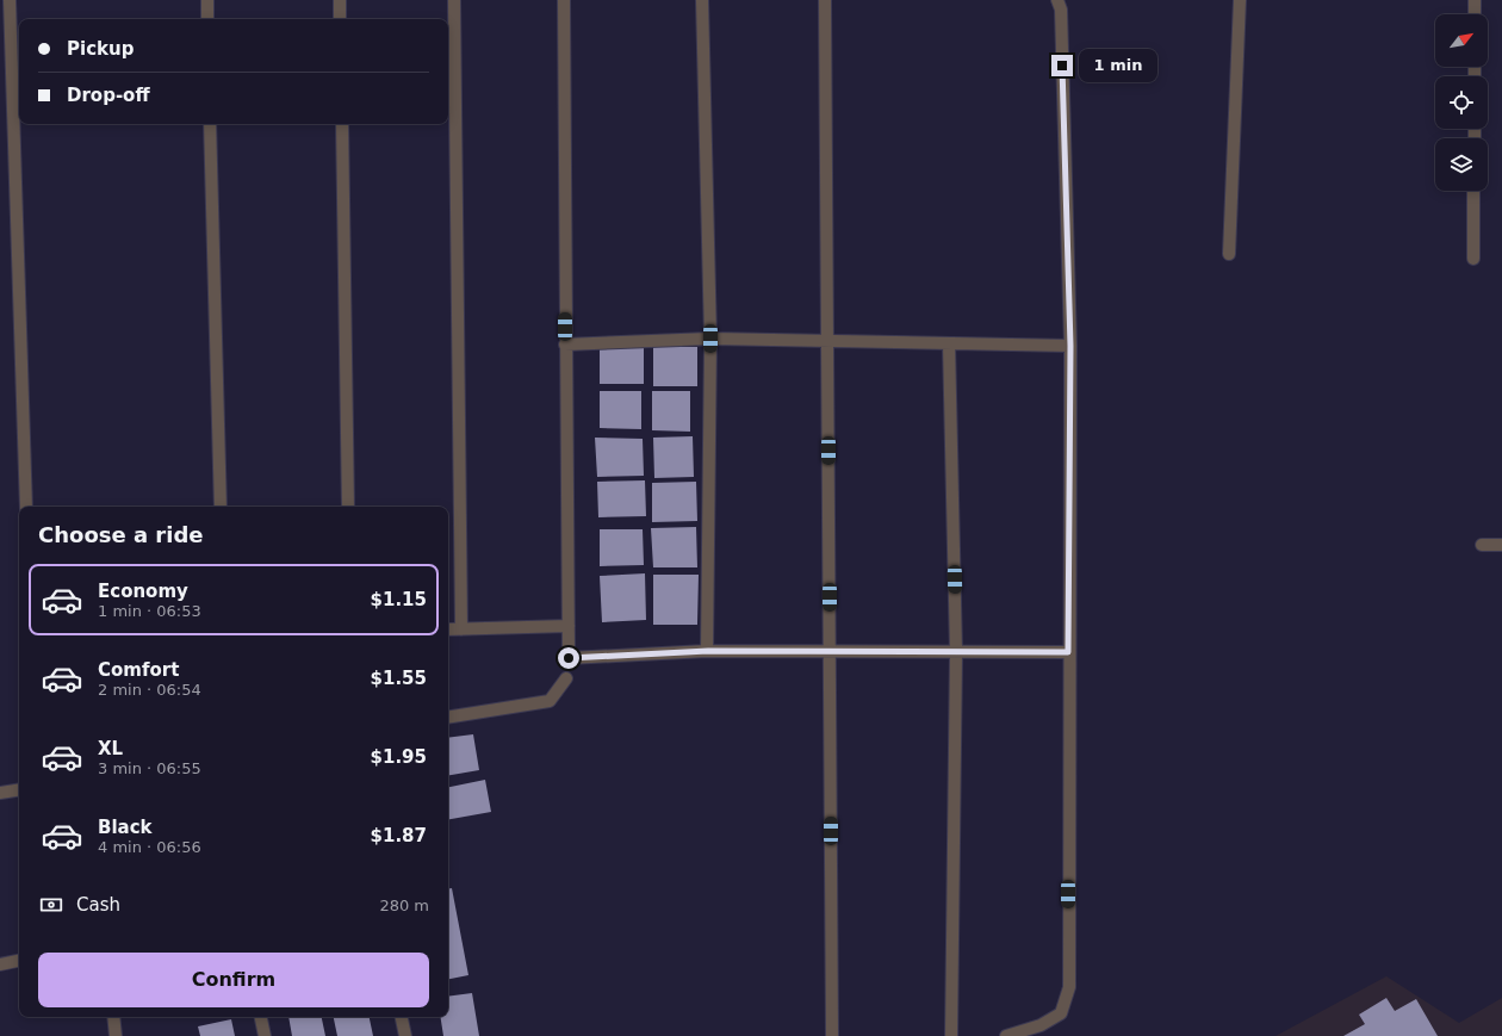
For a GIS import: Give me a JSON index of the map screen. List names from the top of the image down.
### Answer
{
  "north": "top right",
  "page": {
    "banner": ["Pickup", "Drop-off"],
    "bubble": "1 min",
    "heading": "Choose a ride",
    "list": [
      {
        "name": "Economy",
        "note": "1 min · 06:53",
        "value": "$1.15"
      },
      {
        "name": "Comfort",
        "note": "2 min · 06:54",
        "value": "$1.55"
      },
      {
        "name": "XL",
        "note": "3 min · 06:55",
        "value": "$1.95"
      },
      {
        "name": "Black",
        "note": "4 min · 06:56",
        "value": "$1.87"
      }
    ],
    "pay": ["Cash", "280 m"],
    "buttons": "Confirm"
  }
}
